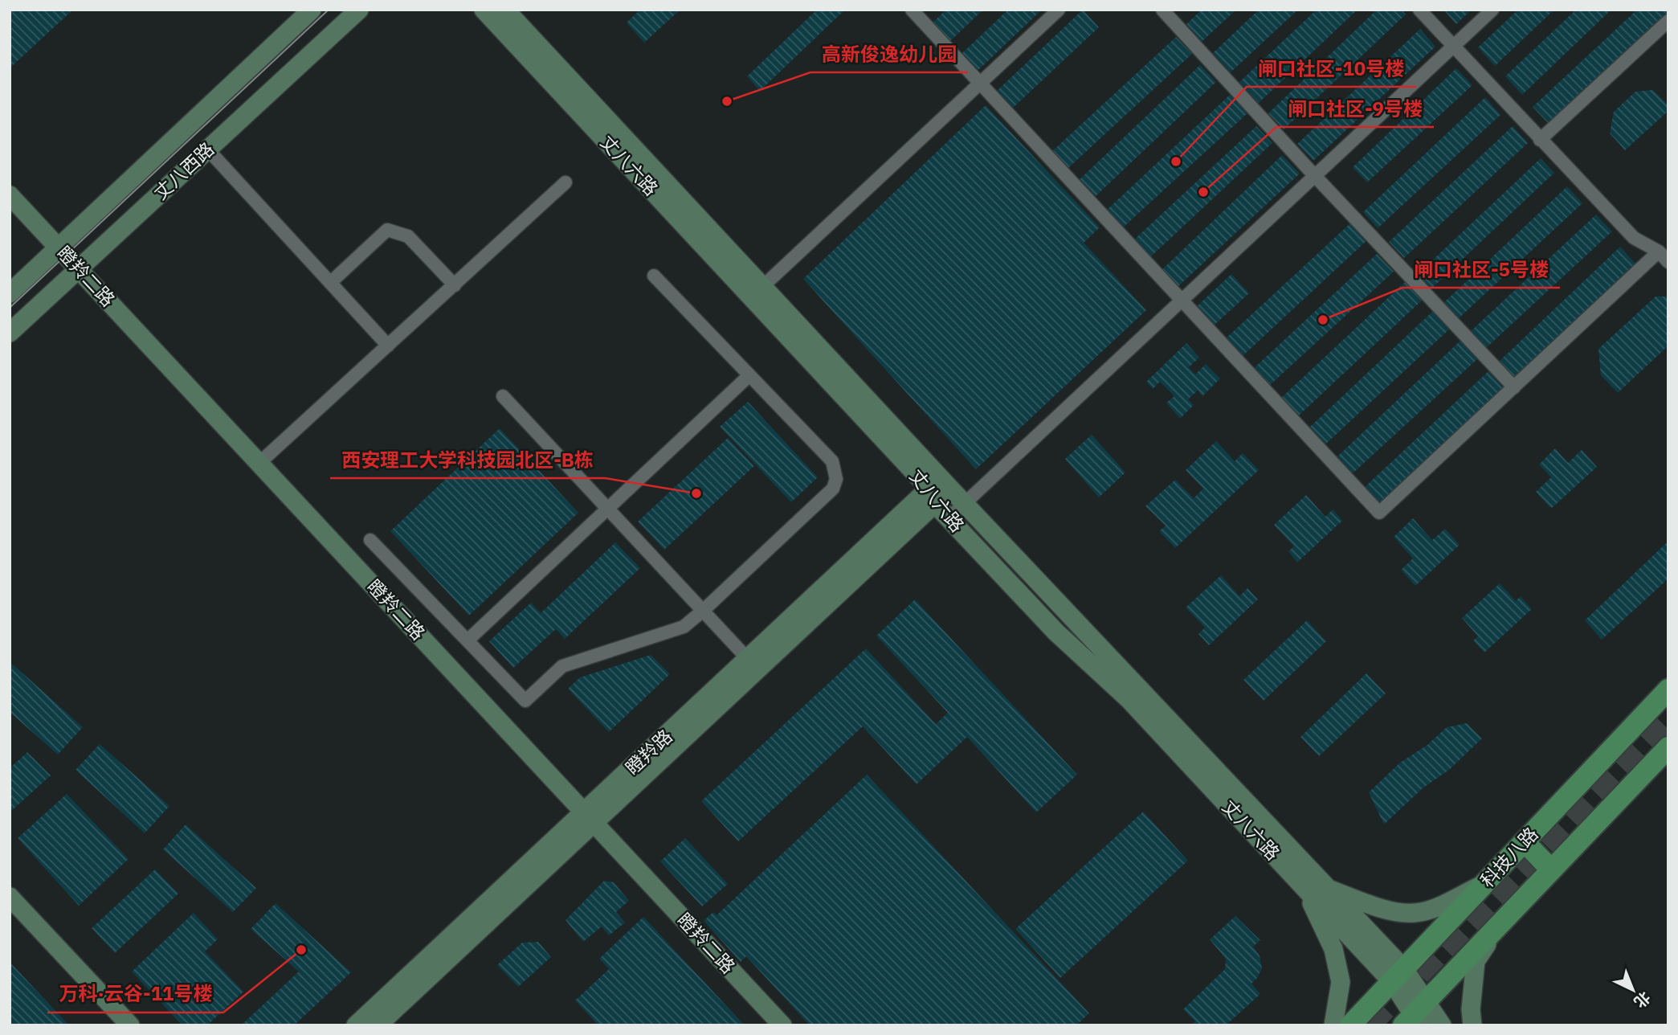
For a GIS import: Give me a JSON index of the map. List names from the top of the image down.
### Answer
{
  "streets": {
    "main road": [
      "丈八六路",
      "丈八西路",
      "瞪羚二路",
      "瞪羚路",
      "科技八路"
    ]
  },
  "crossings": [
    ["丈八六路", "瞪羚路"],
    ["丈八六路", "科技八路"],
    ["丈八西路", "瞪羚二路"],
    ["瞪羚二路", "瞪羚路"]
  ],
  "places": [
    "高新俊逸幼儿园",
    "闸口社区-10号楼",
    "闸口社区-9号楼",
    "闸口社区-5号楼",
    "西安理工大学科技园北区-B栋",
    "万科·云谷-11号楼"
  ],
  "north": "bottom right"
}
